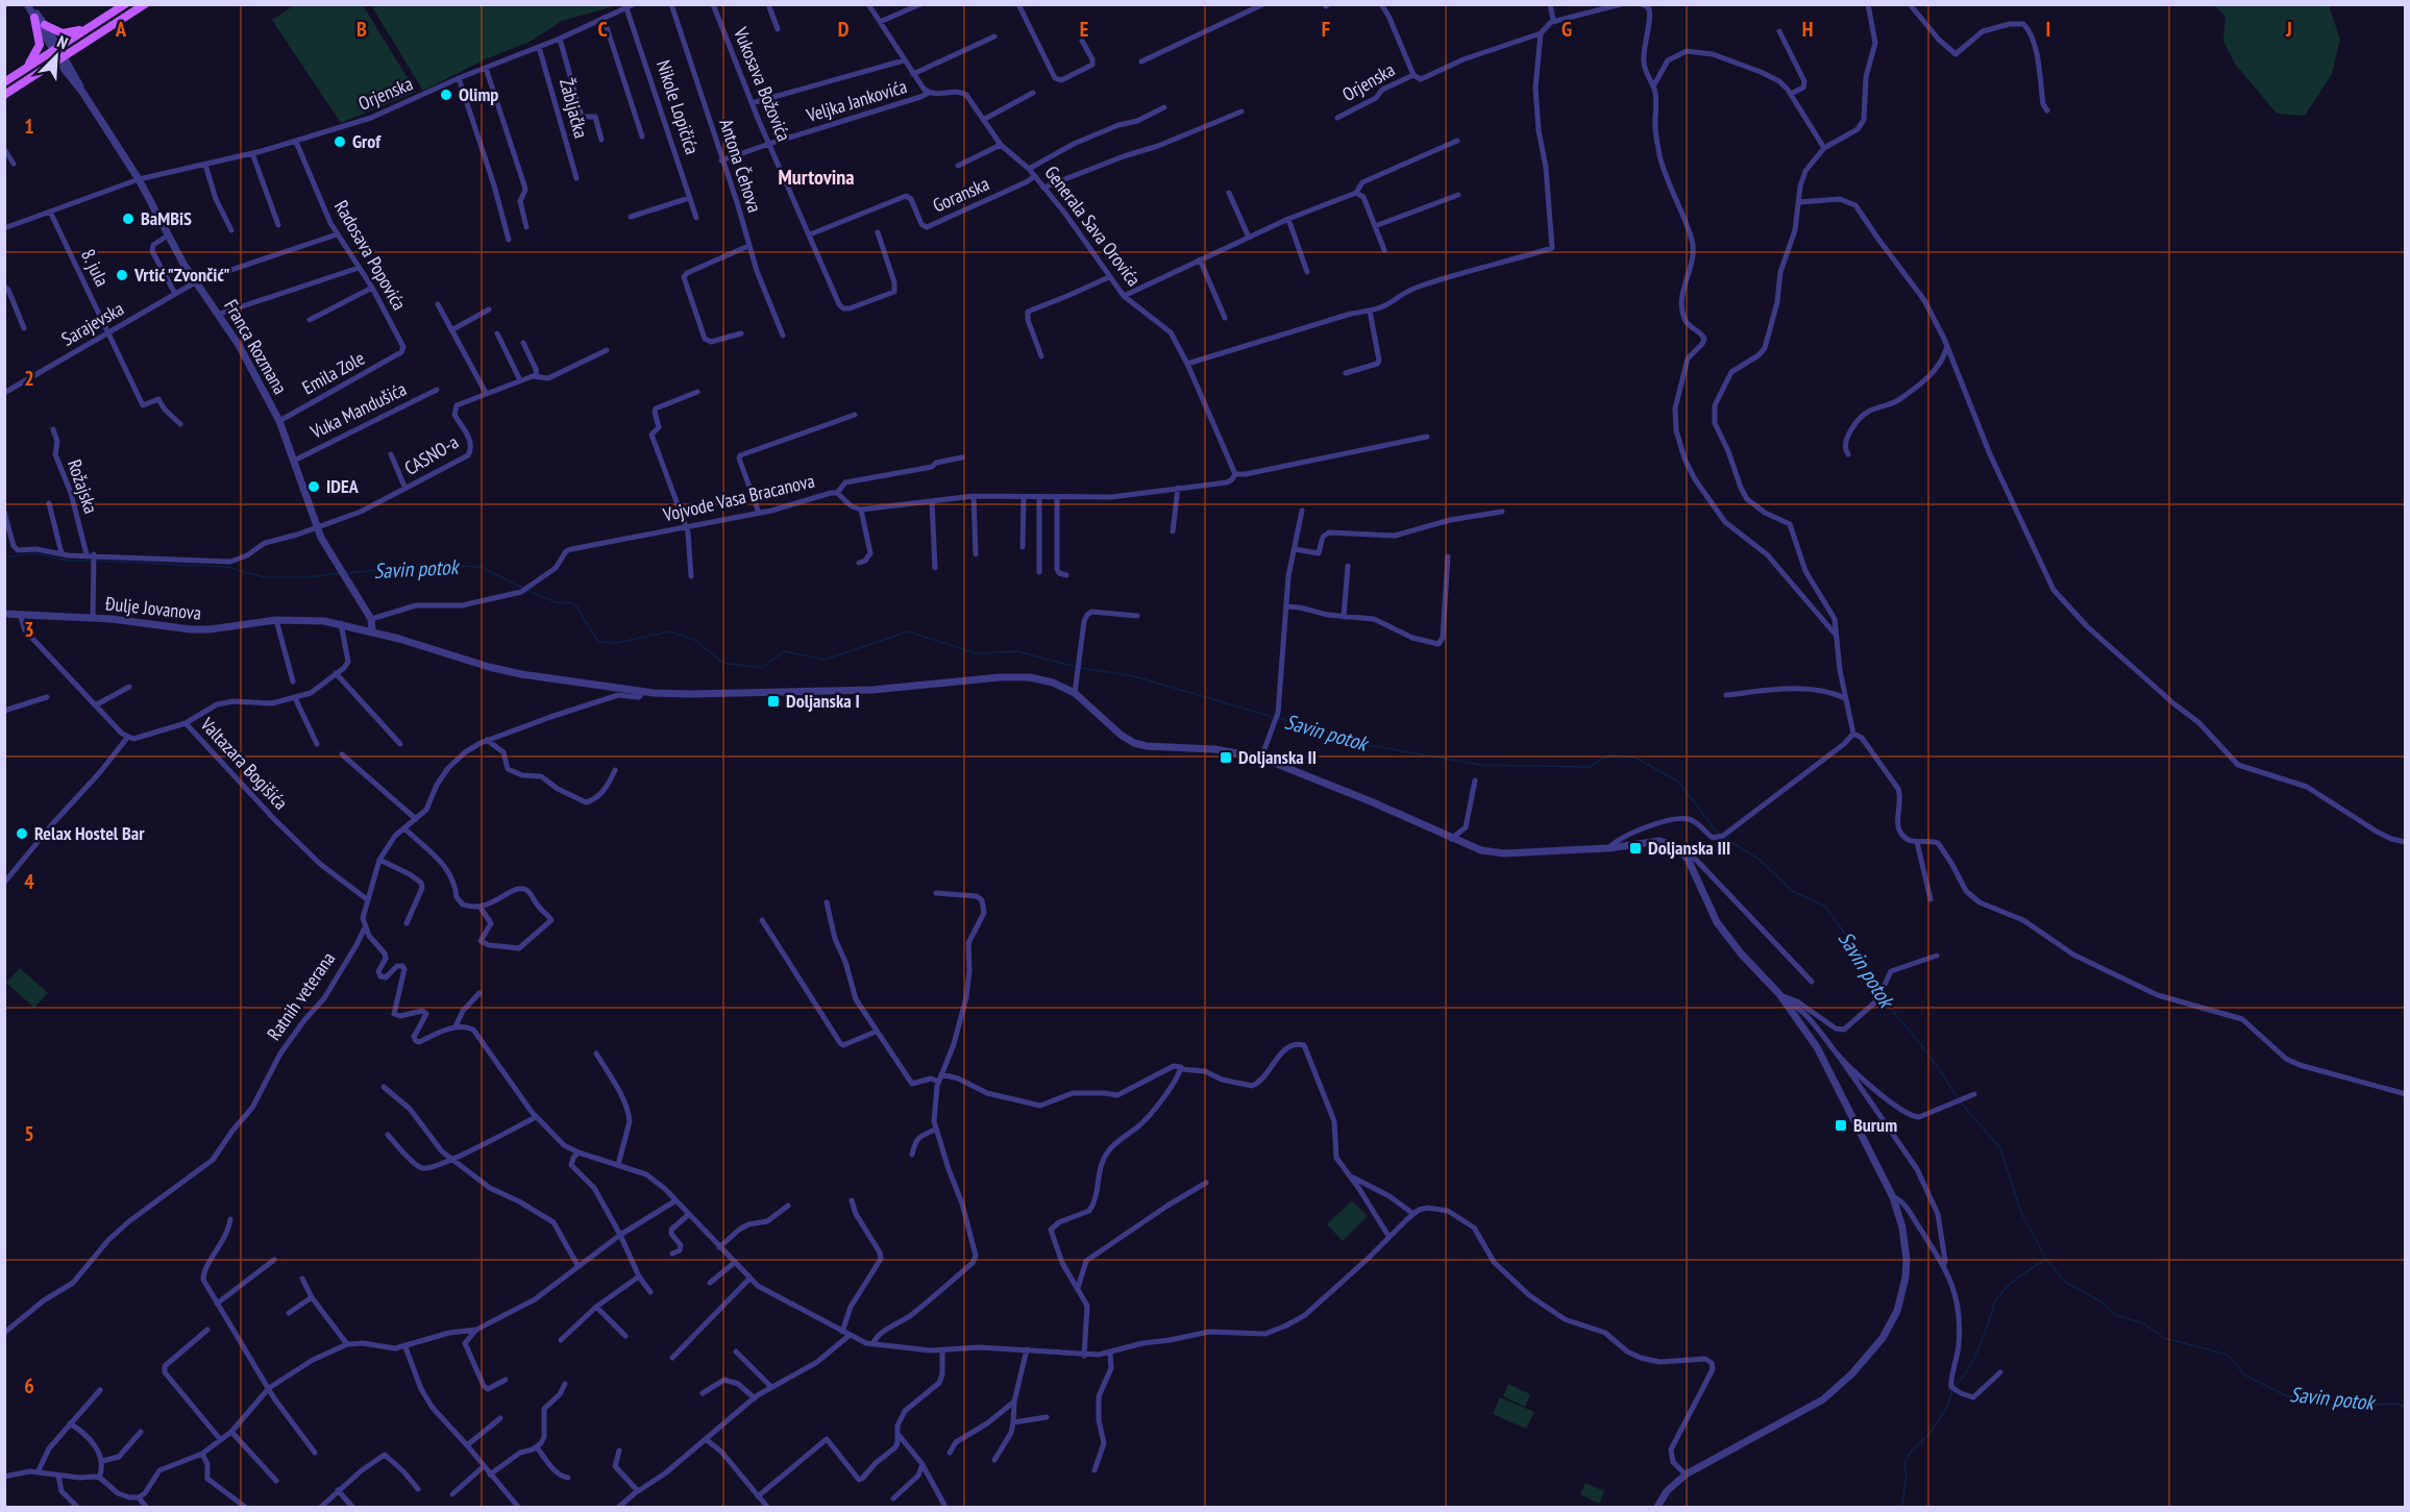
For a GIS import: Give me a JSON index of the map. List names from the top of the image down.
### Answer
{
  "streets": {
    "street": [
      "Orjenska",
      "Vukosava Božovića",
      "Veljka Jankovića",
      "Nikole Lopičića",
      "Žabljačka",
      "Antona Čehova",
      "Goranska",
      "Generala Sava Orovića",
      "Radosava Popovića",
      "8. jula",
      "Sarajevska",
      "Franca Rozmana",
      "Emila Zole",
      "Vuka Mandušića",
      "CASNO-a",
      "Rožajska",
      "Vojvode Vasa Bracanova",
      "Đulje Jovanova",
      "Valtazara Bogišića",
      "Ratnih veterana"
    ]
  },
  "crossings": [
    ["Orjenska", "Nikole Lopičića"],
    ["Orjenska", "Žabljačka"],
    ["Orjenska", "Radosava Popovića"],
    ["Orjenska", "8. jula"],
    ["Orjenska", "Franca Rozmana"],
    ["Vukosava Božovića", "Veljka Jankovića"],
    ["Vukosava Božovića", "Goranska"],
    ["Veljka Jankovića", "Antona Čehova"],
    ["Veljka Jankovića", "Generala Sava Orovića"],
    ["Goranska", "Generala Sava Orovića"],
    ["Radosava Popovića", "Emila Zole"],
    ["8. jula", "Sarajevska"],
    ["Sarajevska", "Franca Rozmana"],
    ["Franca Rozmana", "Emila Zole"],
    ["Franca Rozmana", "Vuka Mandušića"],
    ["Franca Rozmana", "CASNO-a"],
    ["Franca Rozmana", "Vojvode Vasa Bracanova"],
    ["Franca Rozmana", "Đulje Jovanova"],
    ["CASNO-a", "Rožajska"],
    ["Đulje Jovanova", "Ratnih veterana"],
    ["Valtazara Bogišića", "Ratnih veterana"]
  ],
  "districts": ["Murtovina"],
  "water": ["Savin potok"],
  "places": {
    "other": [
      "Olimp",
      "Grof",
      "BaMBiS",
      "Vrtić \"Zvončić\"",
      "IDEA",
      "Relax Hostel Bar"
    ],
    "transit": [
      "Doljanska I",
      "Doljanska II",
      "Doljanska III",
      "Burum"
    ]
  },
  "north": "top right",
  "grid": {
    "columns": [
      "A",
      "B",
      "C",
      "D",
      "E",
      "F",
      "G",
      "H",
      "I",
      "J"
    ],
    "rows": [
      "1",
      "2",
      "3",
      "4",
      "5",
      "6"
    ]
  }
}
